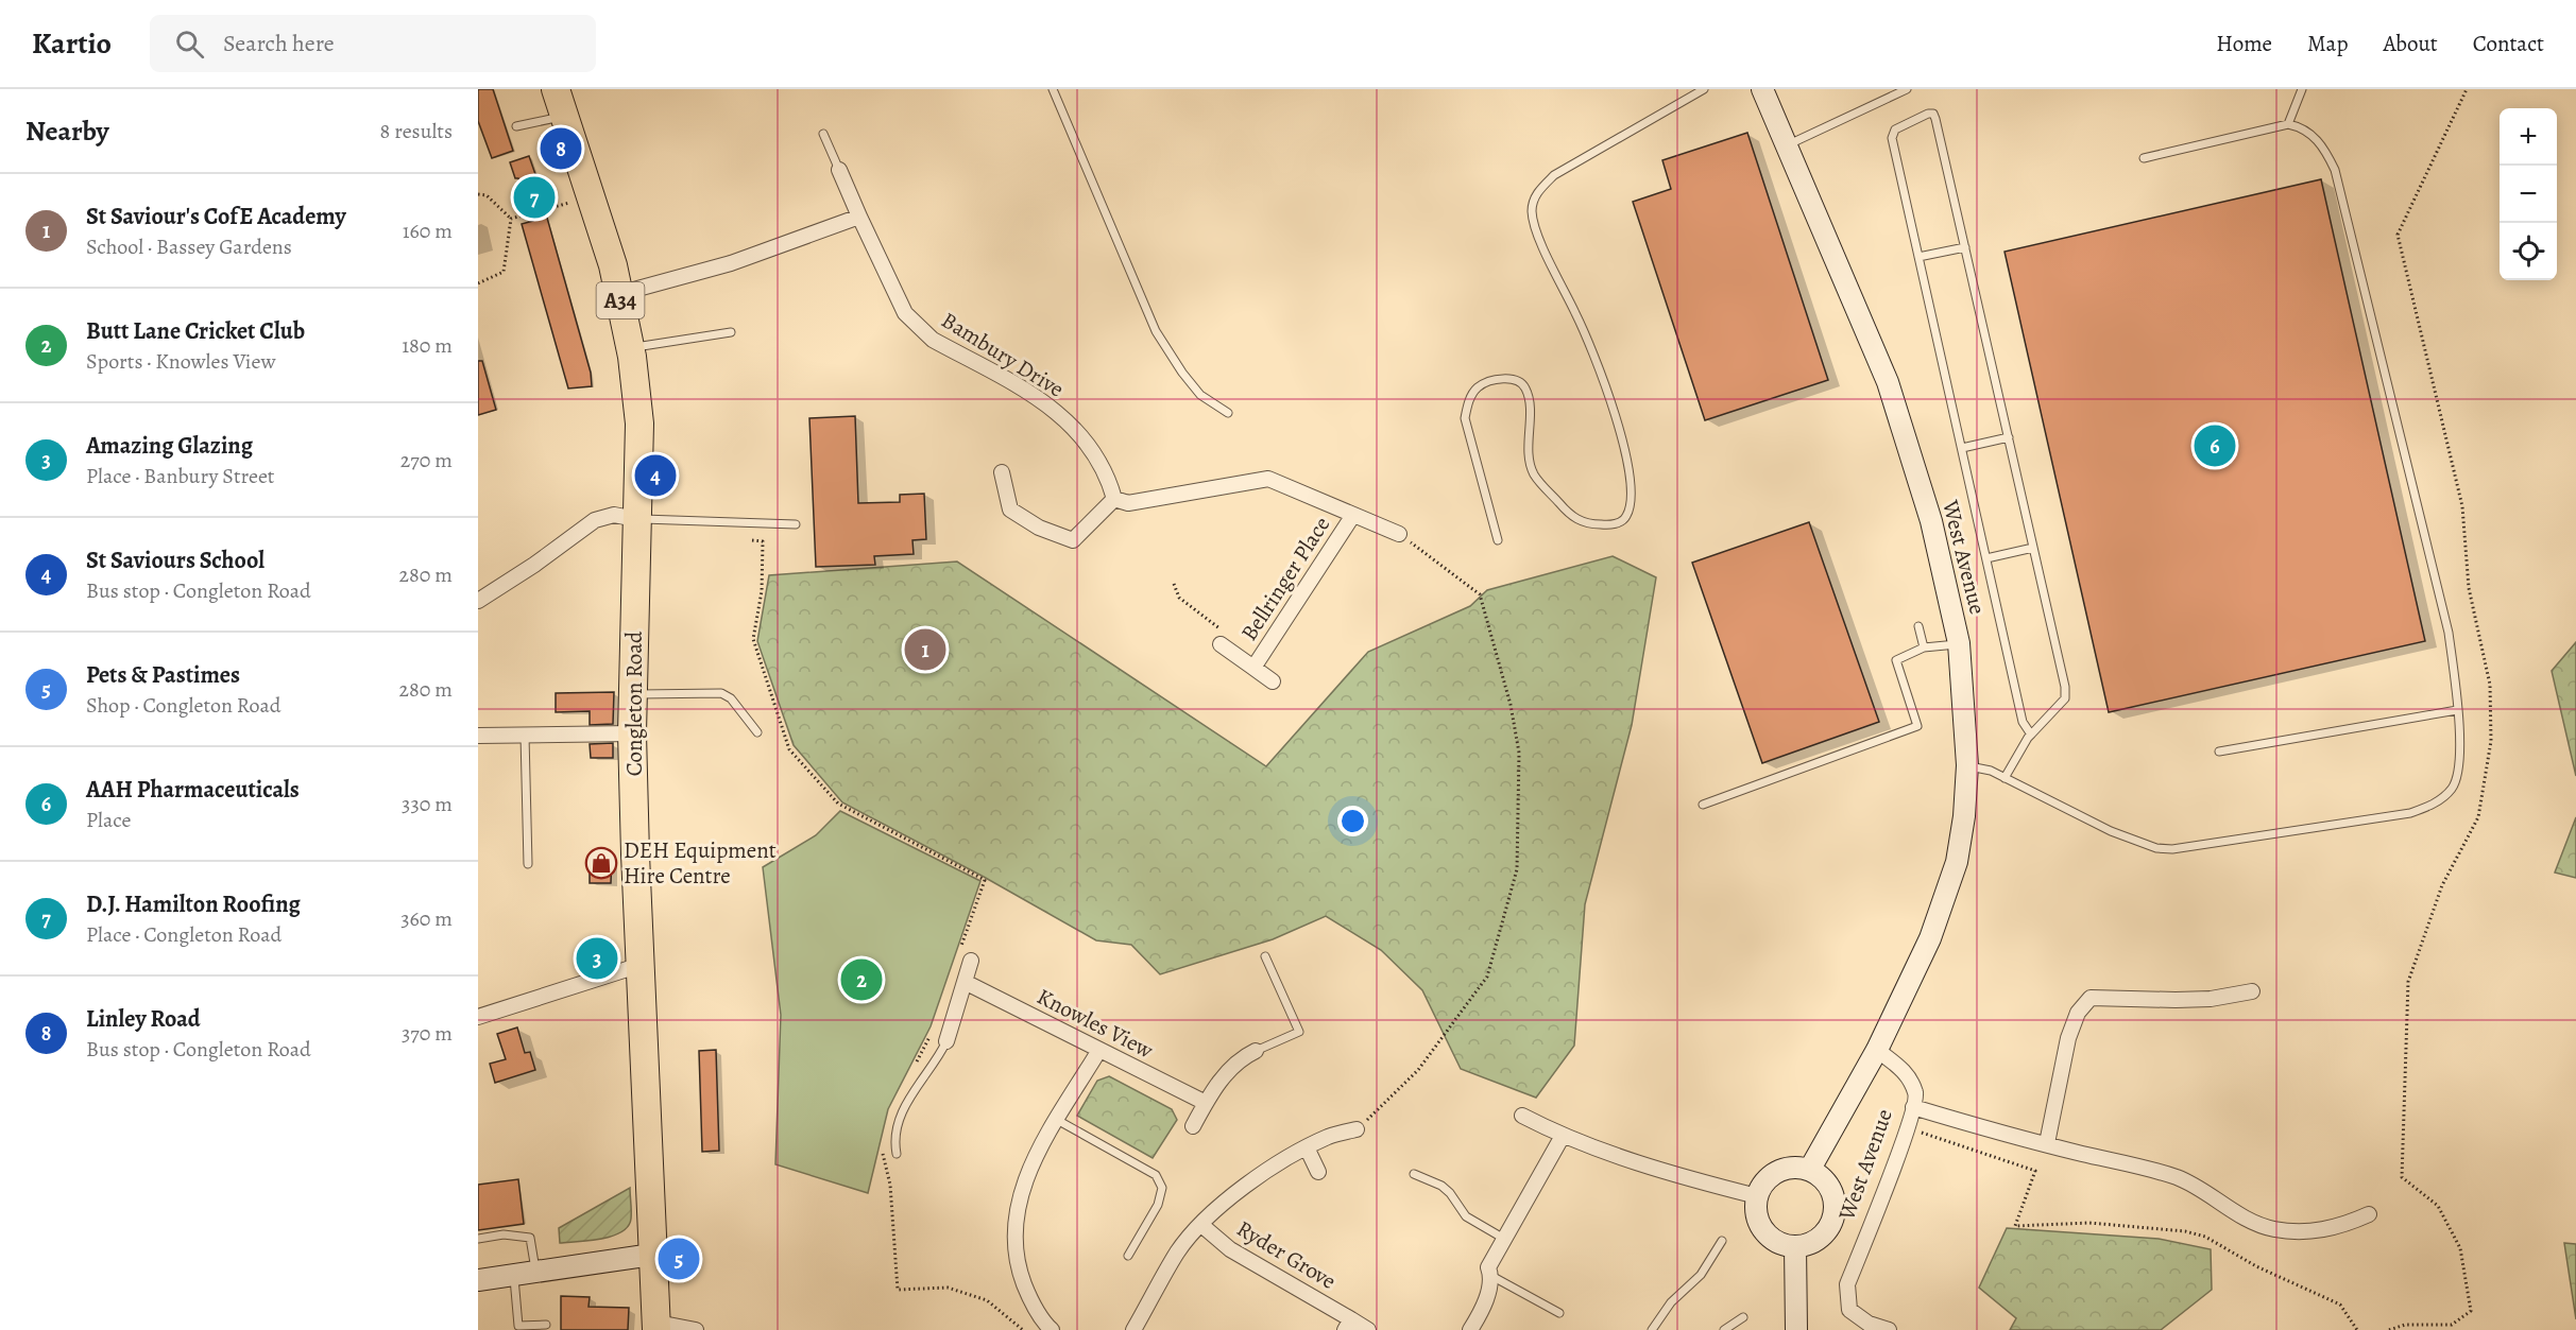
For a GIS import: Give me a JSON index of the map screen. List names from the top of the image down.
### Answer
{
  "streets": {
    "highway": ["A34", "Congleton Road"],
    "street": [
      "Bambury Drive",
      "West Avenue",
      "Bellringer Place",
      "Knowles View",
      "Ryder Grove"
    ]
  },
  "places": {
    "shop": ["DEH Equipment Hire Centre"]
  },
  "page": {
    "header": "Kartio",
    "search": "Search here",
    "nav": [
      "Home",
      "Map",
      "About",
      "Contact"
    ],
    "heading": ["Nearby", "8 results"],
    "map_buttons": ["+", "−"],
    "pins": [
      "8",
      "7",
      "6",
      "4",
      "1",
      "3",
      "2",
      "5"
    ],
    "list": [
      {
        "mark": "1",
        "name": "St Saviour's CofE Academy",
        "note": "School · Bassey Gardens",
        "value": "160 m"
      },
      {
        "mark": "2",
        "name": "Butt Lane Cricket Club",
        "note": "Sports · Knowles View",
        "value": "180 m"
      },
      {
        "mark": "3",
        "name": "Amazing Glazing",
        "note": "Place · Banbury Street",
        "value": "270 m"
      },
      {
        "mark": "4",
        "name": "St Saviours School",
        "note": "Bus stop · Congleton Road",
        "value": "280 m"
      },
      {
        "mark": "5",
        "name": "Pets & Pastimes",
        "note": "Shop · Congleton Road",
        "value": "280 m"
      },
      {
        "mark": "6",
        "name": "AAH Pharmaceuticals",
        "note": "Place",
        "value": "330 m"
      },
      {
        "mark": "7",
        "name": "D.J. Hamilton Roofing",
        "note": "Place · Congleton Road",
        "value": "360 m"
      },
      {
        "mark": "8",
        "name": "Linley Road",
        "note": "Bus stop · Congleton Road",
        "value": "370 m"
      }
    ]
  }
}
